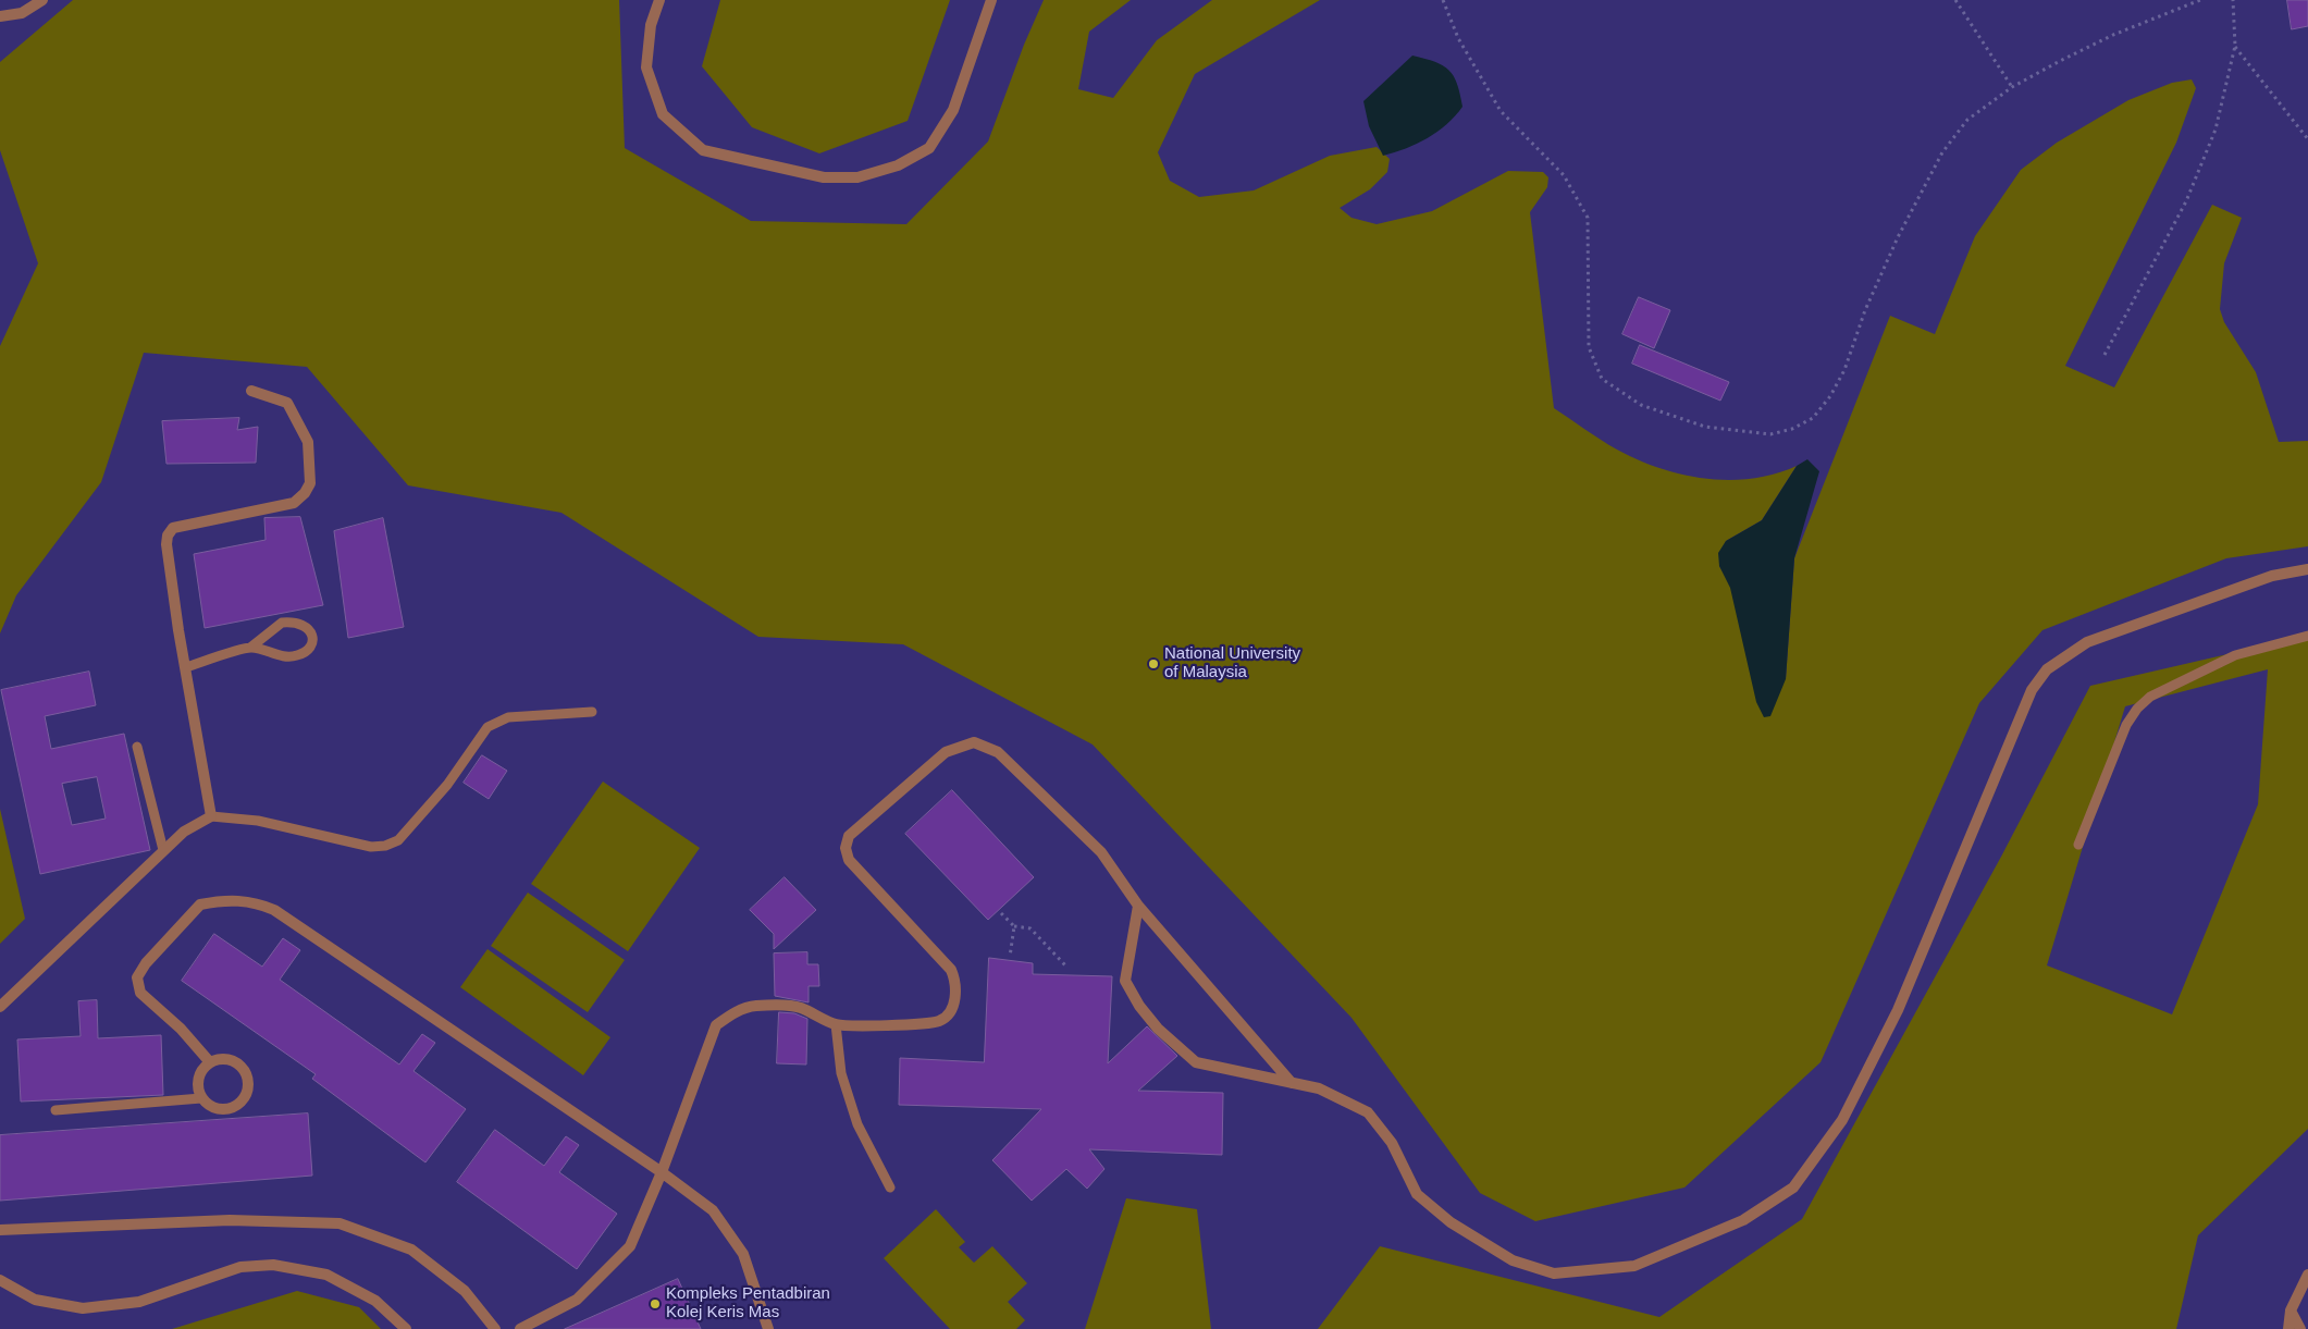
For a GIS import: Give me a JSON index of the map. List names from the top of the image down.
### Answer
{
  "places": ["National University of Malaysia", "Kompleks Pentadbiran Kolej Keris Mas"]
}
